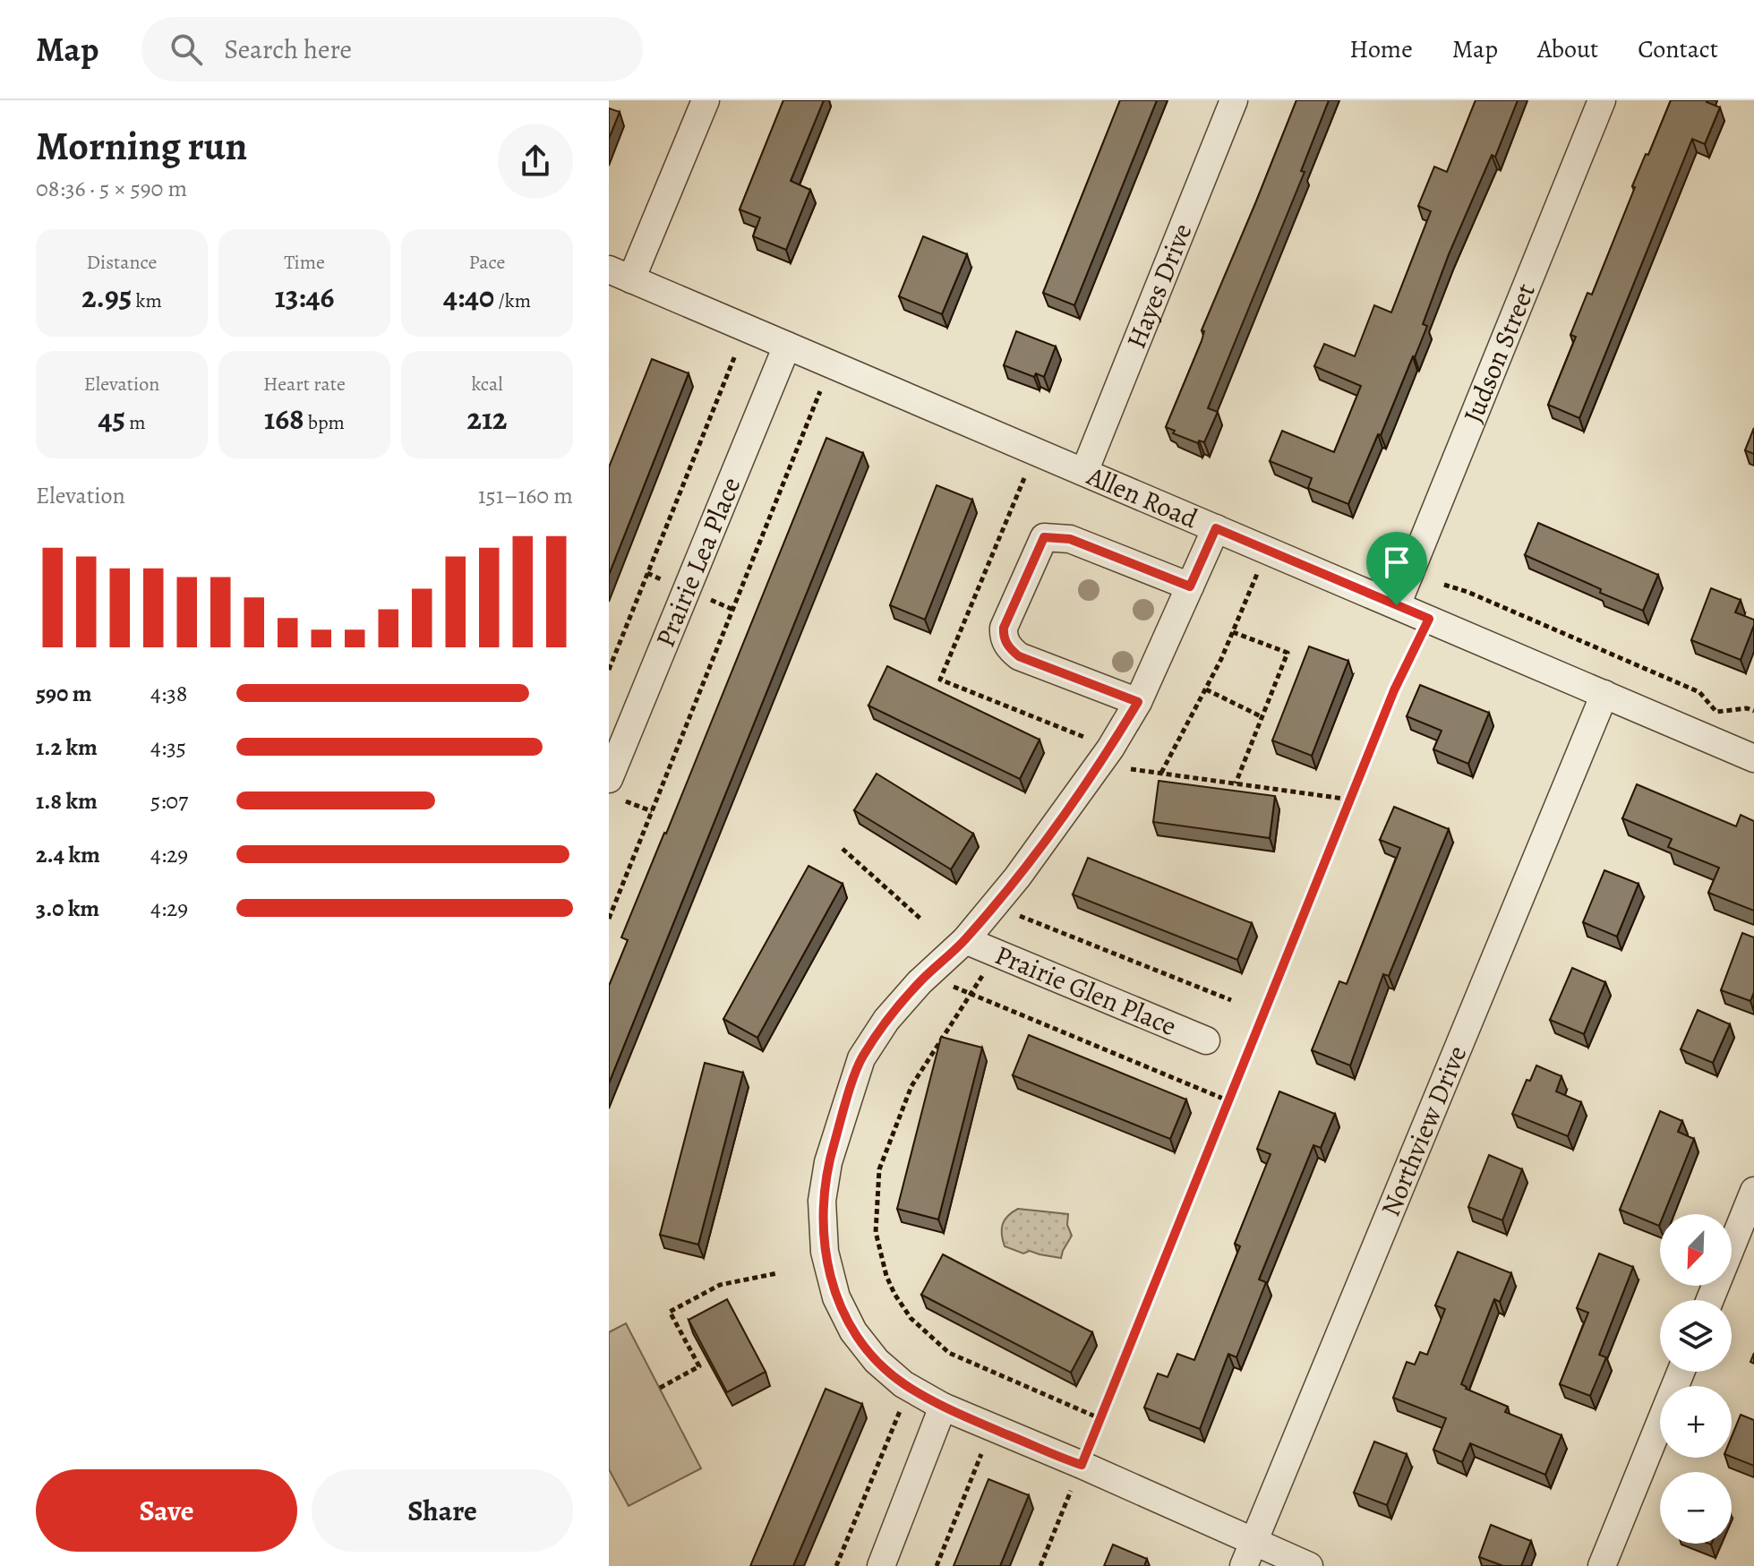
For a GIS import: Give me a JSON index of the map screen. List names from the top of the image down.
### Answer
{
  "streets": {
    "street": [
      "Hayes Drive",
      "Judson Street",
      "Allen Road",
      "Prairie Lea Place",
      "Prairie Glen Place",
      "Northview Drive"
    ]
  },
  "crossings": [
    ["Hayes Drive", "Allen Road"],
    ["Judson Street", "Allen Road"],
    ["Allen Road", "Prairie Lea Place"],
    ["Allen Road", "Prairie Glen Place"],
    ["Allen Road", "Northview Drive"],
    ["Prairie Glen Place", "Northview Drive"]
  ],
  "north": "bottom left",
  "page": {
    "header": "Map",
    "search": "Search here",
    "nav": [
      "Home",
      "Map",
      "About",
      "Contact"
    ],
    "heading": ["Morning run", "08:36 · 5 × 590 m"],
    "stats": [
      ["Distance", "2.95 km"],
      ["Time", "13:46"],
      ["Pace", "4:40 /km"],
      ["Elevation", "45 m"],
      ["Heart rate", "168 bpm"],
      ["kcal", "212"]
    ],
    "chart": ["Elevation", "151–160 m"],
    "list": [
      {
        "name": "590 m",
        "note": "4:38"
      },
      {
        "name": "1.2 km",
        "note": "4:35"
      },
      {
        "name": "1.8 km",
        "note": "5:07"
      },
      {
        "name": "2.4 km",
        "note": "4:29"
      },
      {
        "name": "3.0 km",
        "note": "4:29"
      }
    ],
    "map_buttons": ["+", "−"],
    "buttons": ["Save", "Share"]
  }
}
